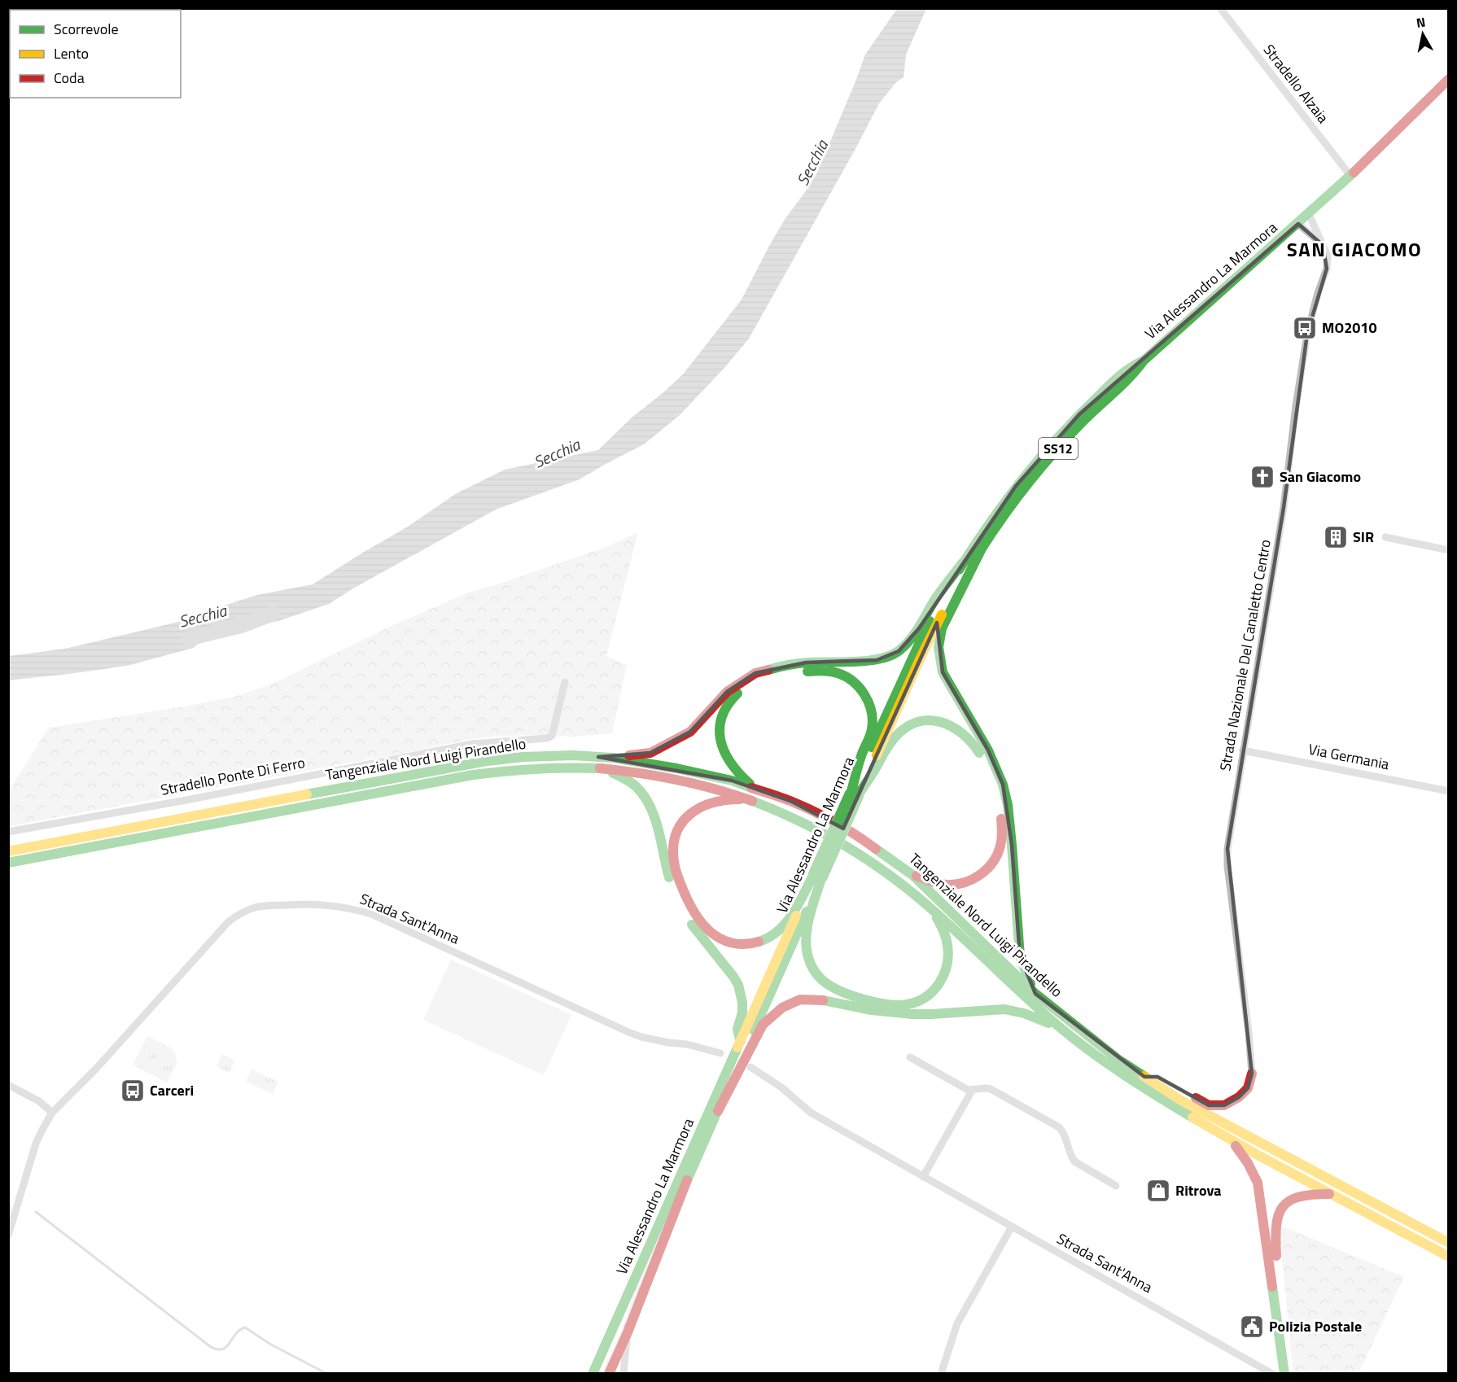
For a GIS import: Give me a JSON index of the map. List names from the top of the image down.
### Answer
{
  "streets": {
    "main road": ["Via Alessandro La Marmora", "SS12", "Tangenziale Nord Luigi Pirandello"],
    "street": [
      "Stradello Alzaia",
      "Strada Nazionale Del Canaletto Centro",
      "Via Germania",
      "Stradello Ponte Di Ferro",
      "Strada Sant'Anna"
    ]
  },
  "crossings": [
    ["Stradello Alzaia", "Via Alessandro La Marmora"],
    ["Via Alessandro La Marmora", "Strada Nazionale Del Canaletto Centro"],
    ["Strada Nazionale Del Canaletto Centro", "Via Germania"]
  ],
  "districts": ["SAN GIACOMO"],
  "water": ["Secchia"],
  "places": {
    "bus stop": ["MO2010", "Carceri"],
    "church": ["San Giacomo"],
    "building": ["SIR"],
    "shop": ["Ritrova"],
    "public building": ["Polizia Postale"]
  },
  "legend": ["Scorrevole", "Lento", "Coda"],
  "north": "top"
}
